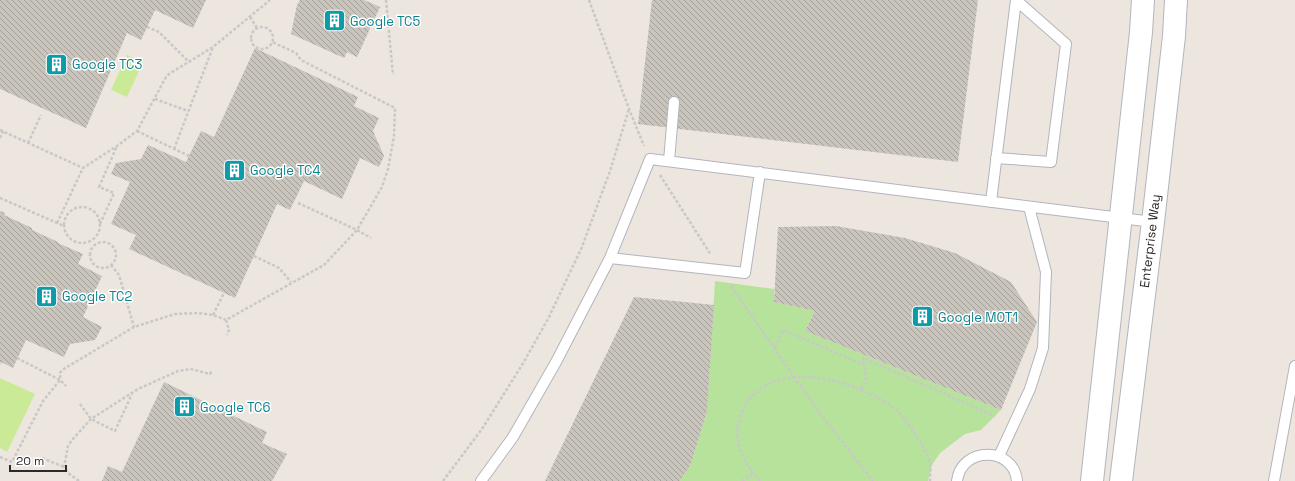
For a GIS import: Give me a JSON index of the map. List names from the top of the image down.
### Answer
{
  "streets": {
    "street": ["Enterprise Way"]
  },
  "places": {
    "building": [
      "Google TC5",
      "Google TC3",
      "Google TC4",
      "Google TC2",
      "Google MOT1",
      "Google TC6"
    ]
  },
  "scale_bar": "20 m"
}
